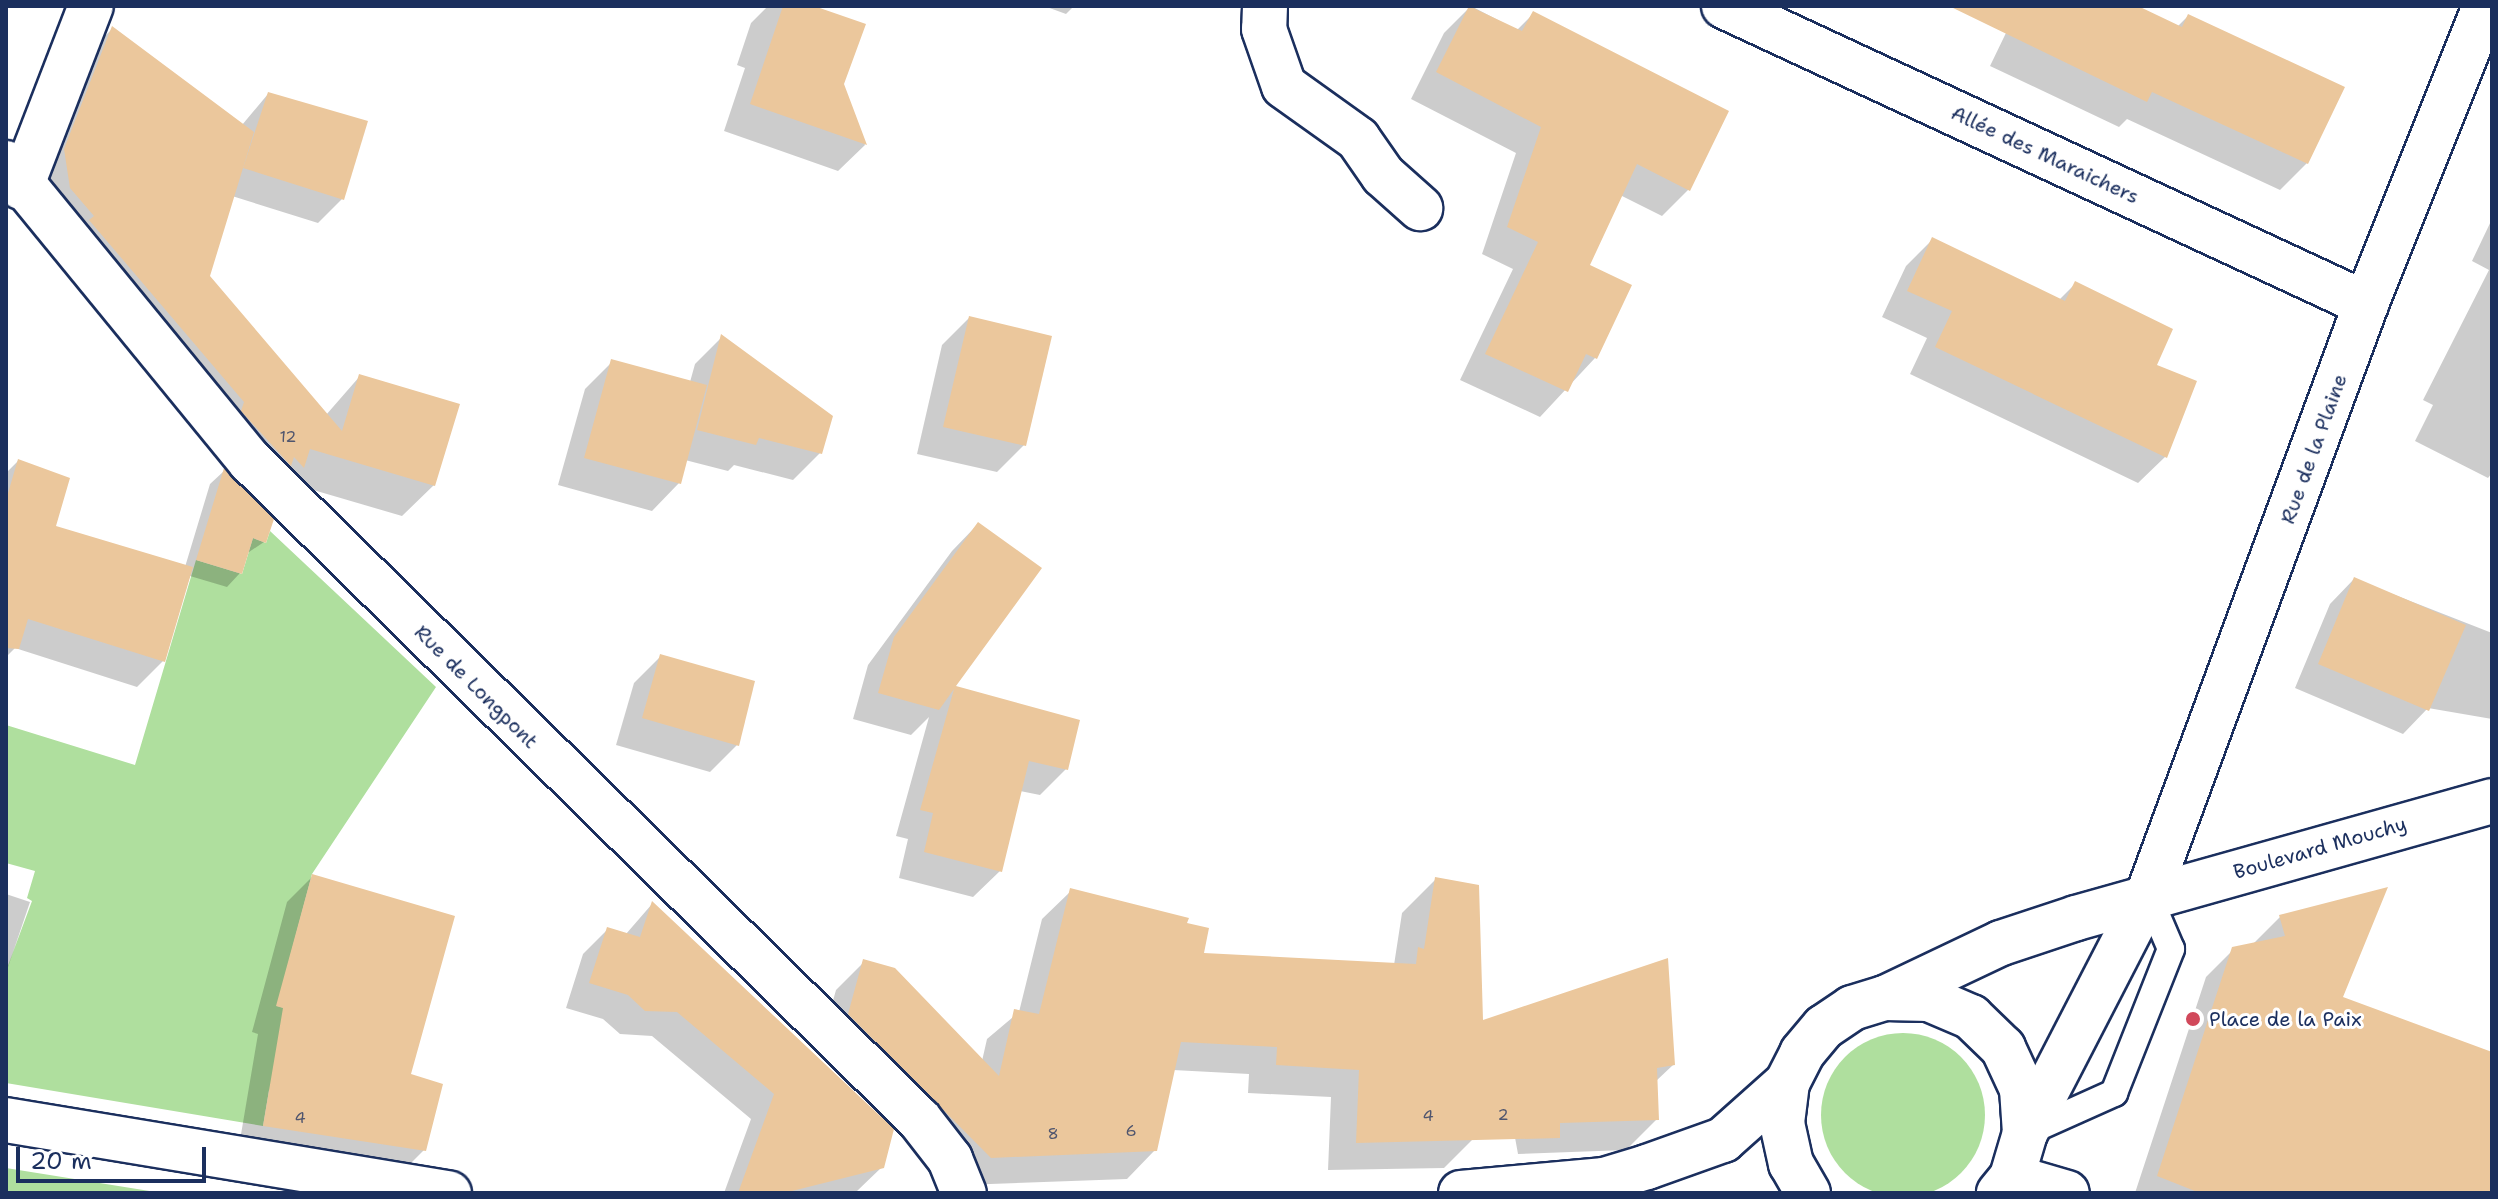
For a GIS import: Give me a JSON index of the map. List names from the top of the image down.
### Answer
{
  "streets": {
    "street": [
      "Allée des Maraichers",
      "Rue de la Plaine",
      "Rue de Longpont",
      "Boulevard Mouchy"
    ]
  },
  "crossings": [
    ["Allée des Maraichers", "Rue de la Plaine"],
    ["Rue de la Plaine", "Boulevard Mouchy"]
  ],
  "places": ["Place de la Paix"],
  "house_numbers": [
    "12",
    "2",
    "4",
    "4",
    "6",
    "8"
  ],
  "scale_bar": "20 m"
}
